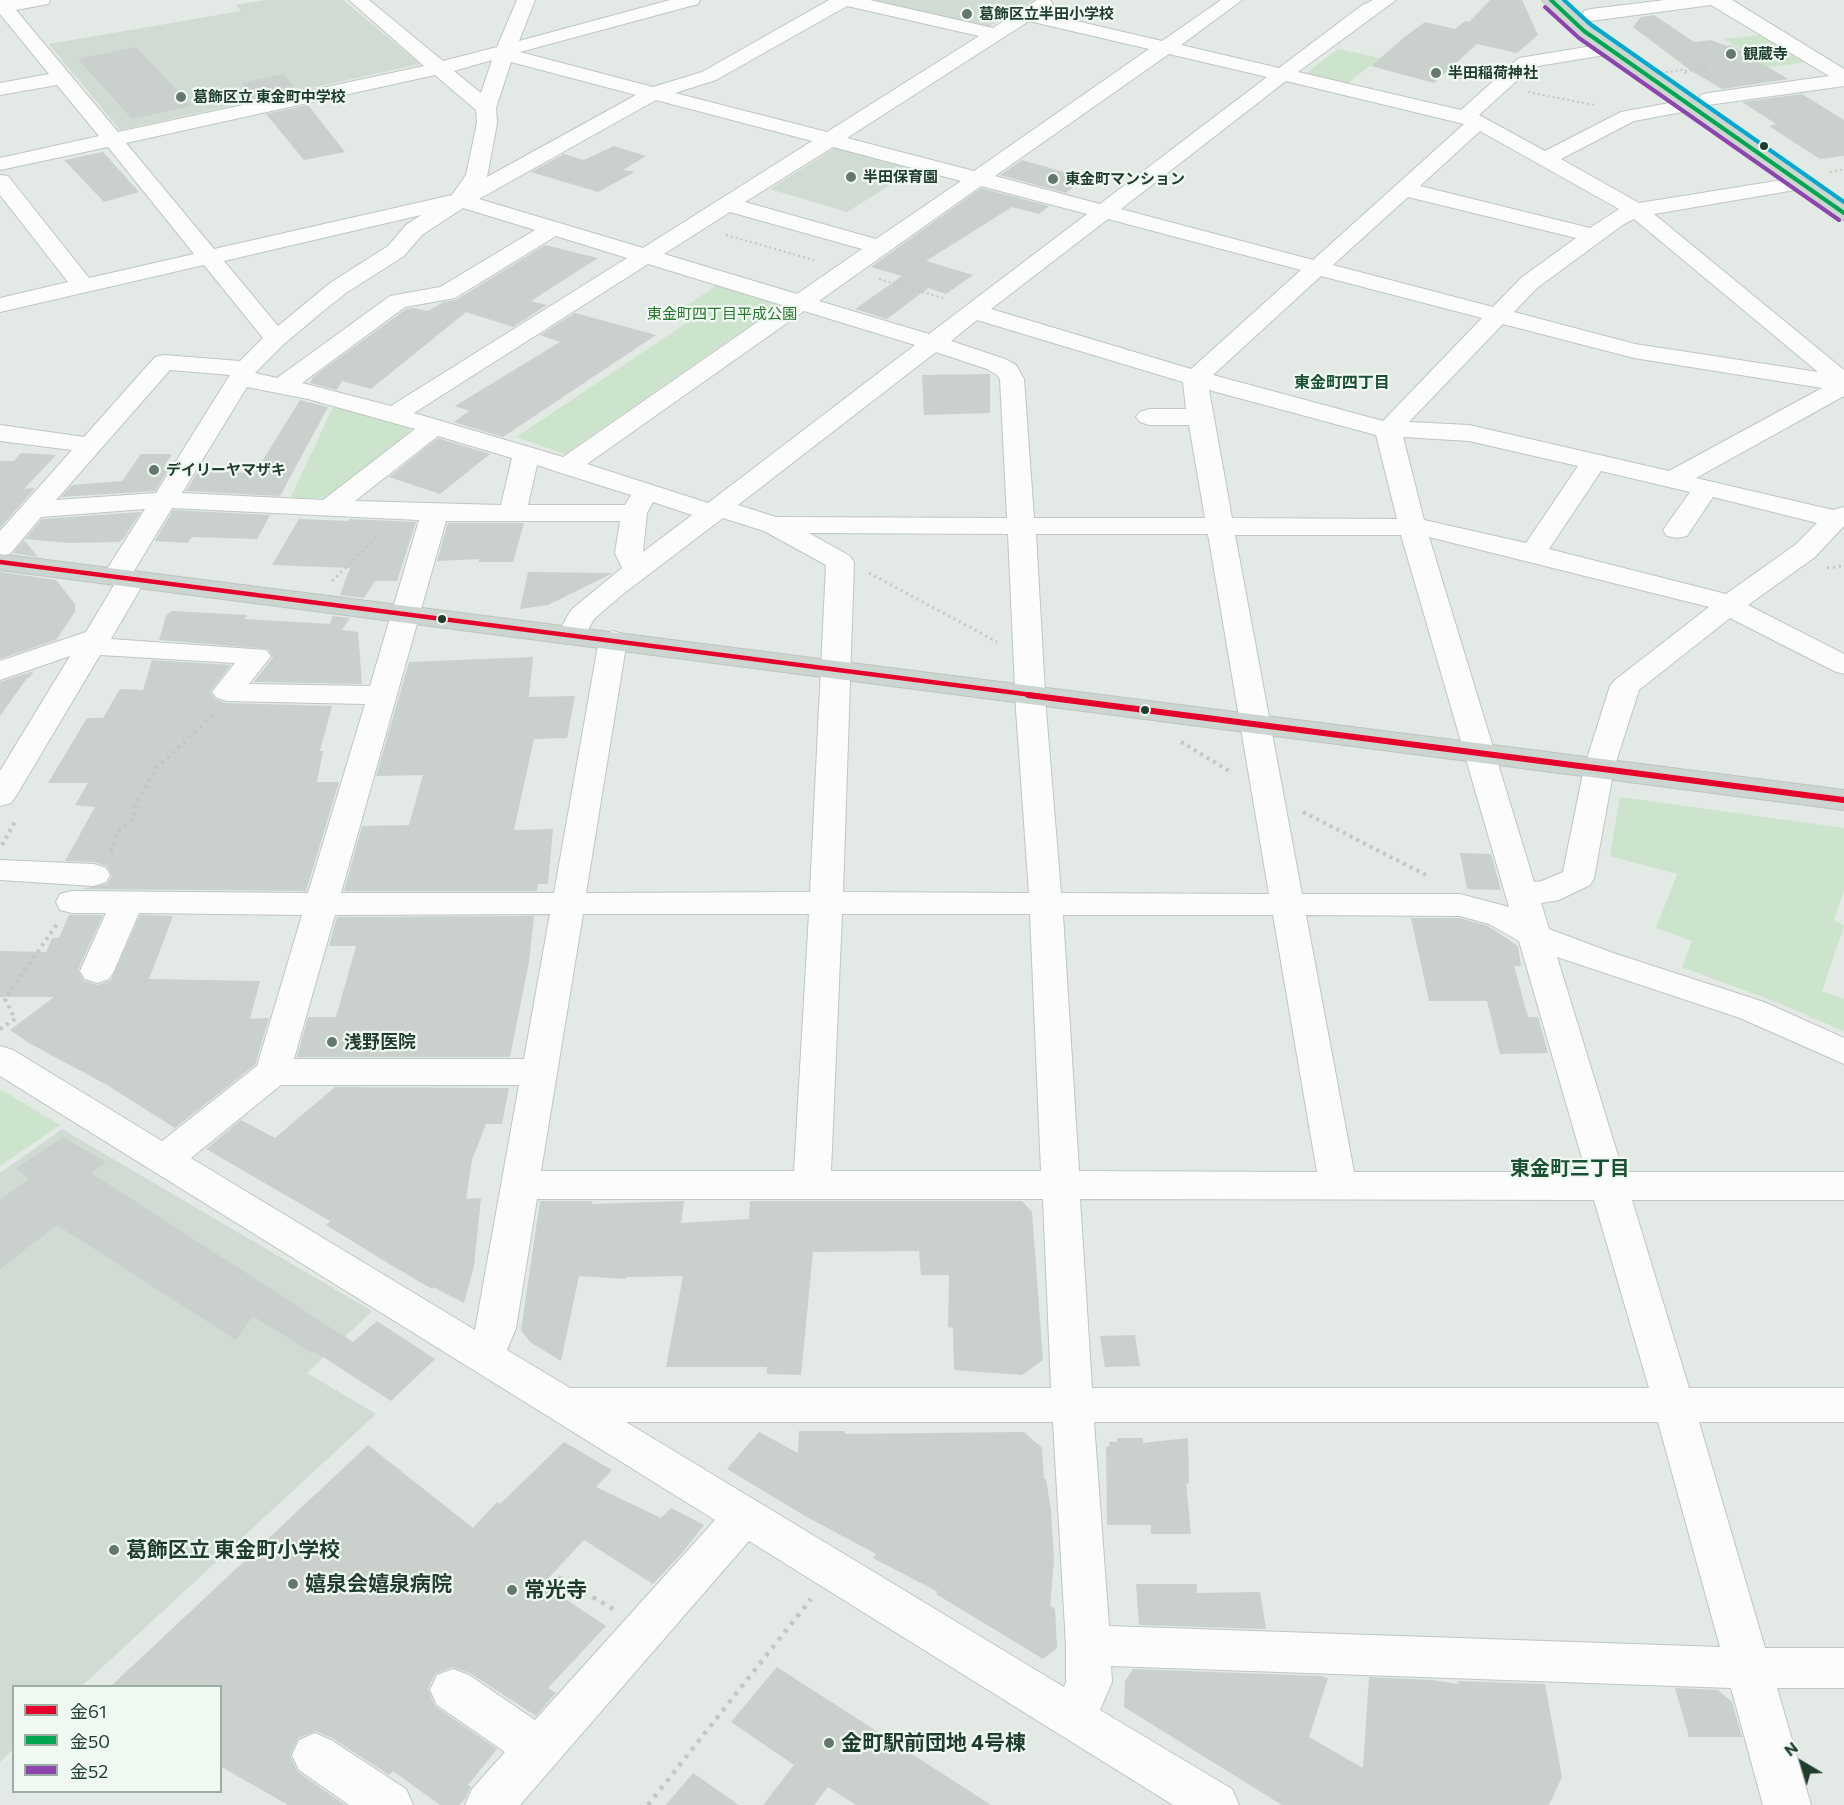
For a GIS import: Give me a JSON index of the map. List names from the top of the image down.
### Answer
{
  "districts": ["東金町四丁目", "東金町三丁目"],
  "parks": ["東金町四丁目平成公園"],
  "places": [
    "葛飾区立半田小学校",
    "観蔵寺",
    "半田稲荷神社",
    "葛飾区立 東金町中学校",
    "半田保育園",
    "東金町マンション",
    "デイリーヤマザキ",
    "浅野医院",
    "葛飾区立 東金町小学校",
    "嬉泉会嬉泉病院",
    "常光寺",
    "金町駅前団地 4号棟"
  ],
  "lines": ["transit line 金50", "transit line 金52", "transit line 金61"],
  "legend": ["金61", "金50", "金52"],
  "north": "top left"
}
